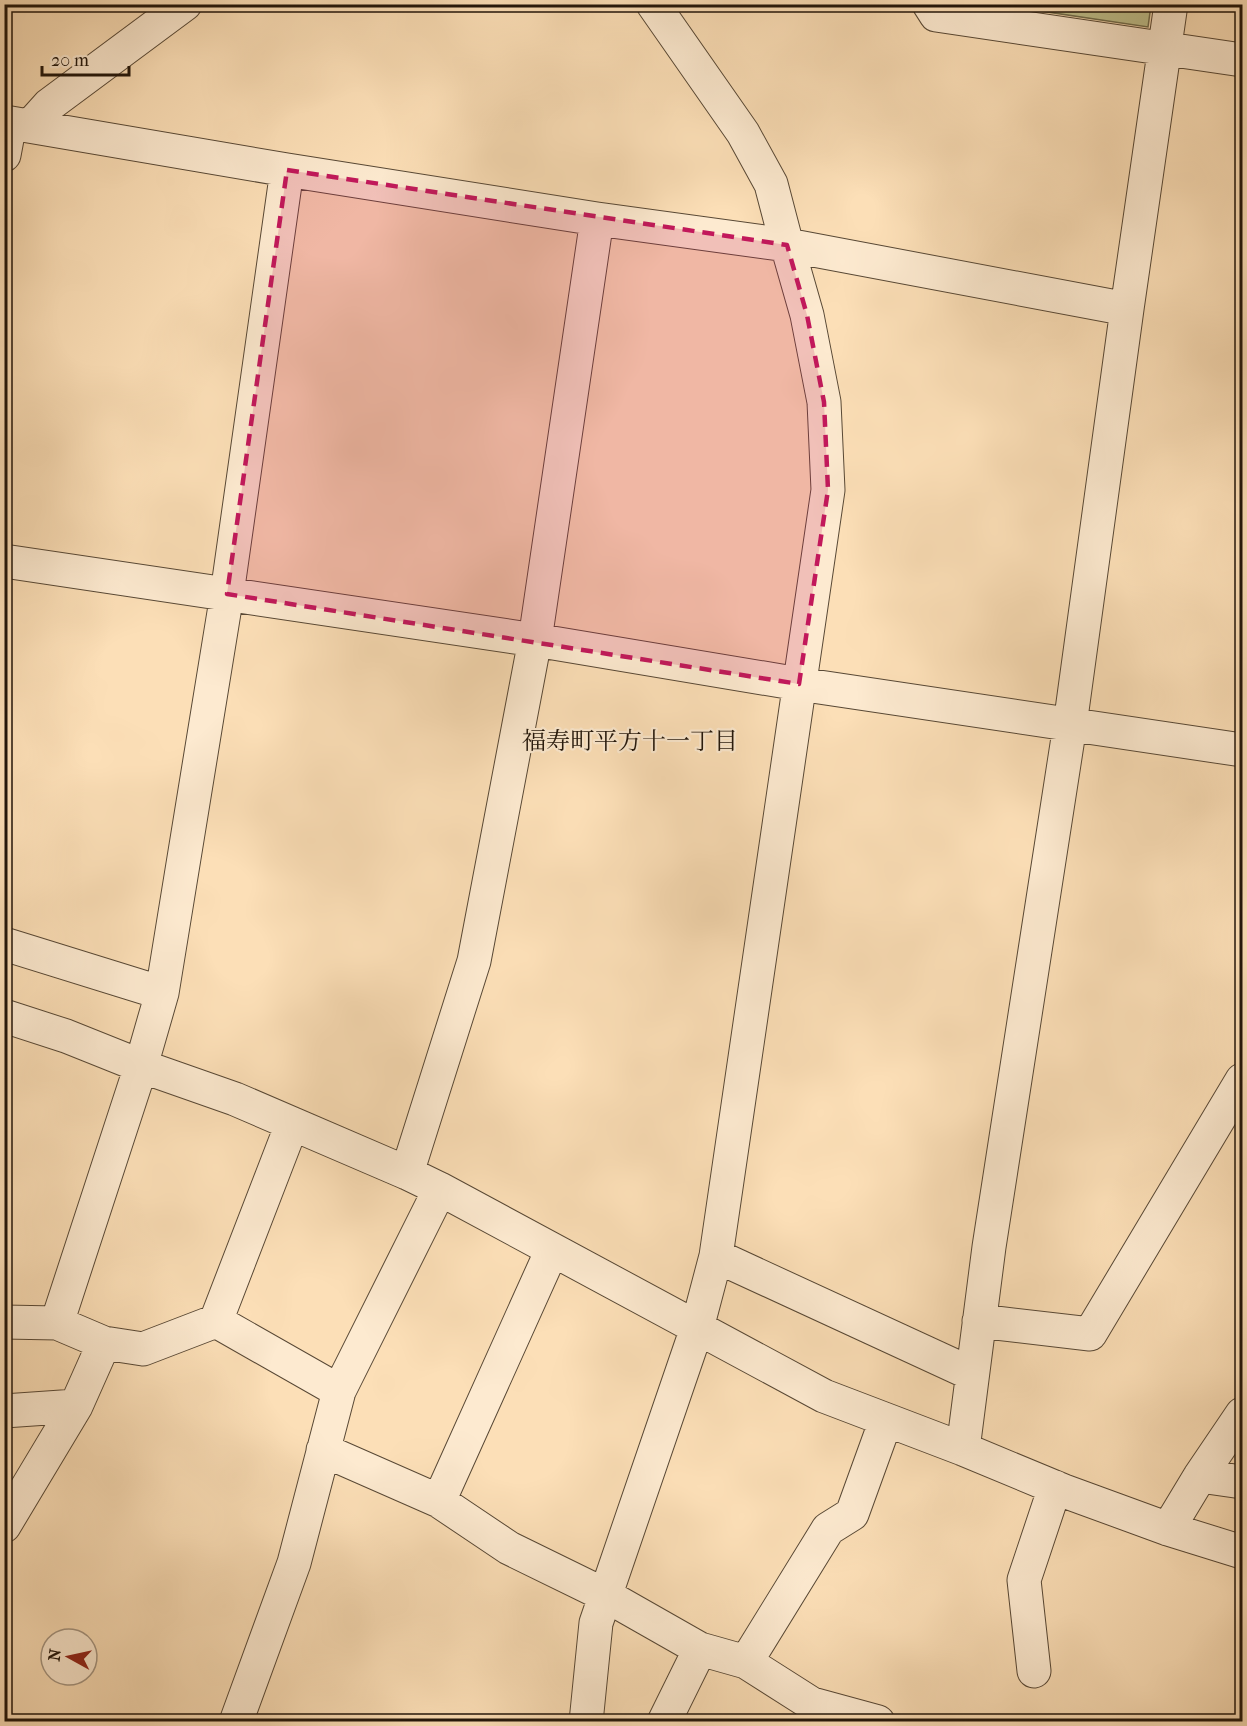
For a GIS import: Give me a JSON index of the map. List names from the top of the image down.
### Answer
{
  "districts": ["福寿町平方十一丁目"],
  "scale_bar": "20 m",
  "north": "left"
}
